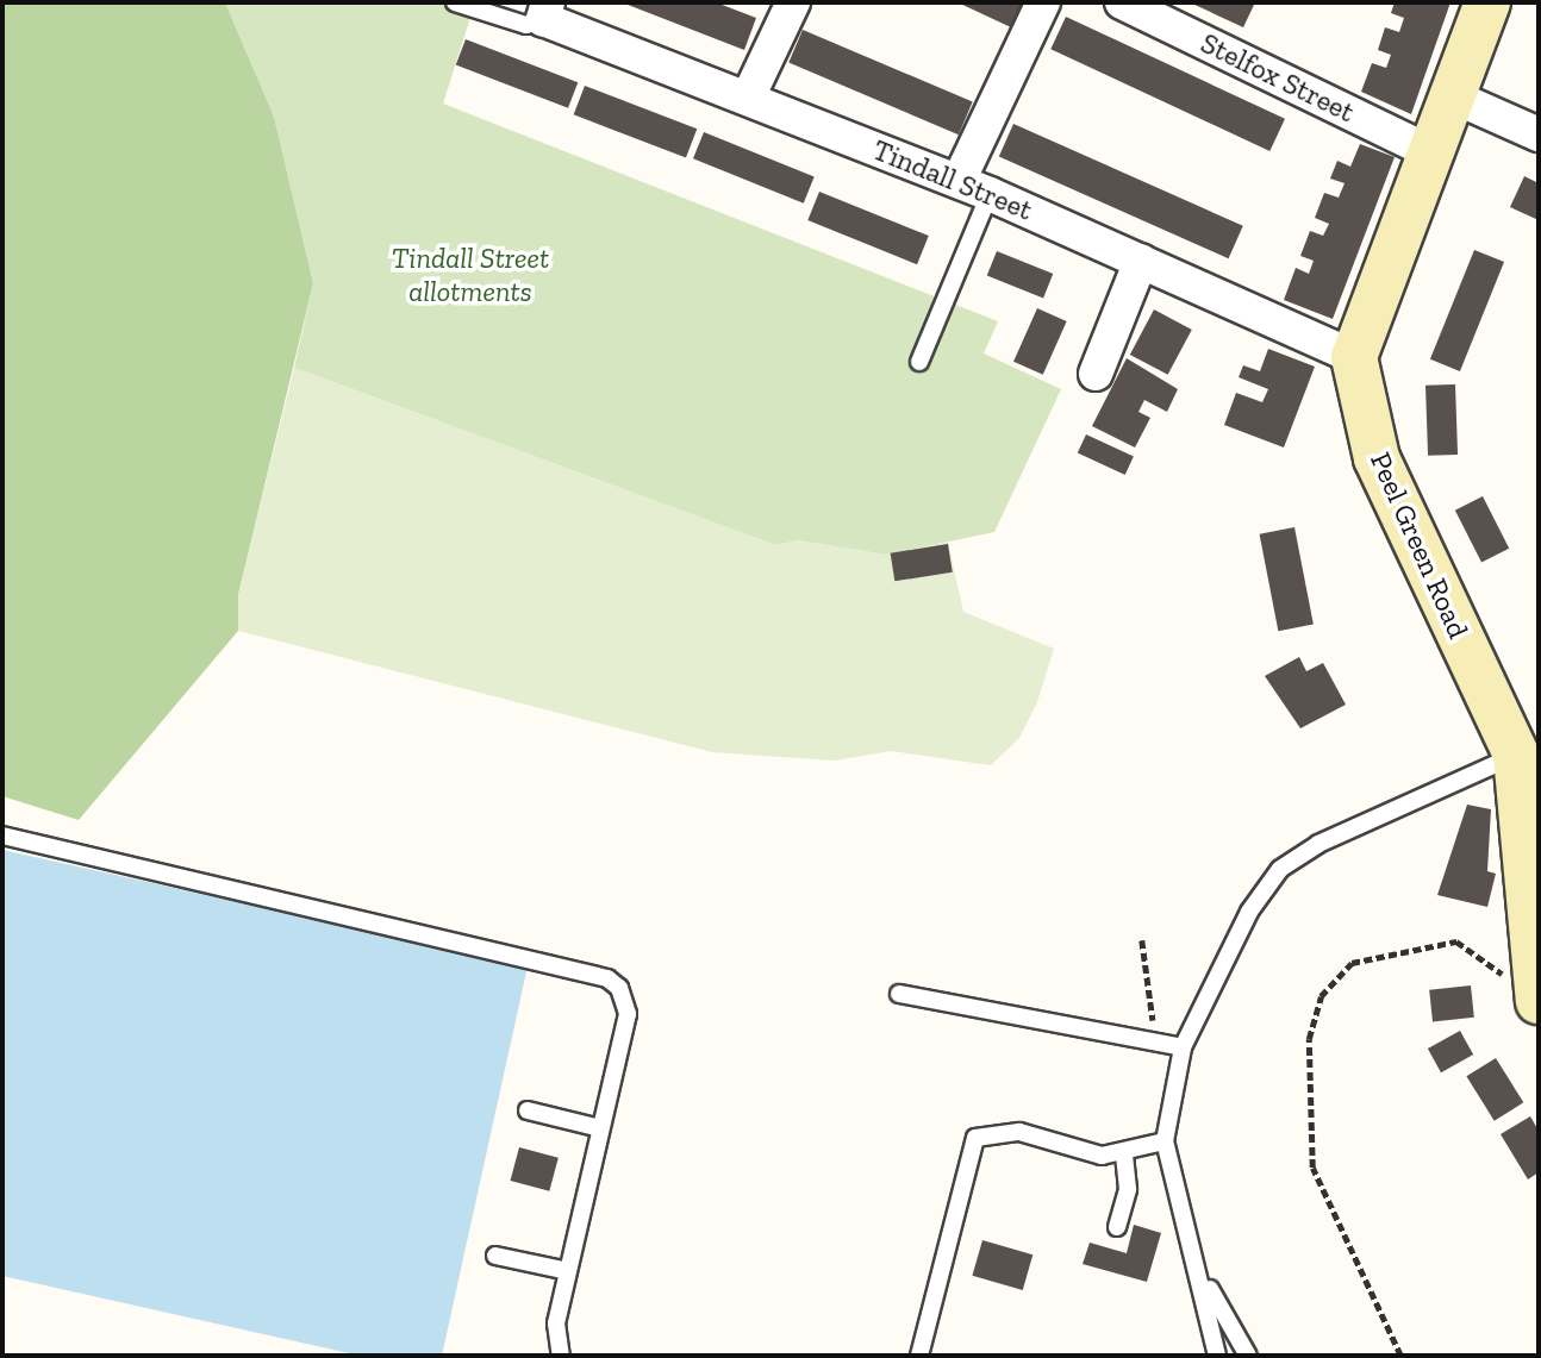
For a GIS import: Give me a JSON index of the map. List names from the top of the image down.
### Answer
{
  "streets": {
    "street": ["Stelfox Street", "Tindall Street", "Peel Green Road"]
  },
  "crossings": [
    ["Tindall Street", "Peel Green Road"]
  ],
  "parks": ["Tindall Street allotments"]
}
